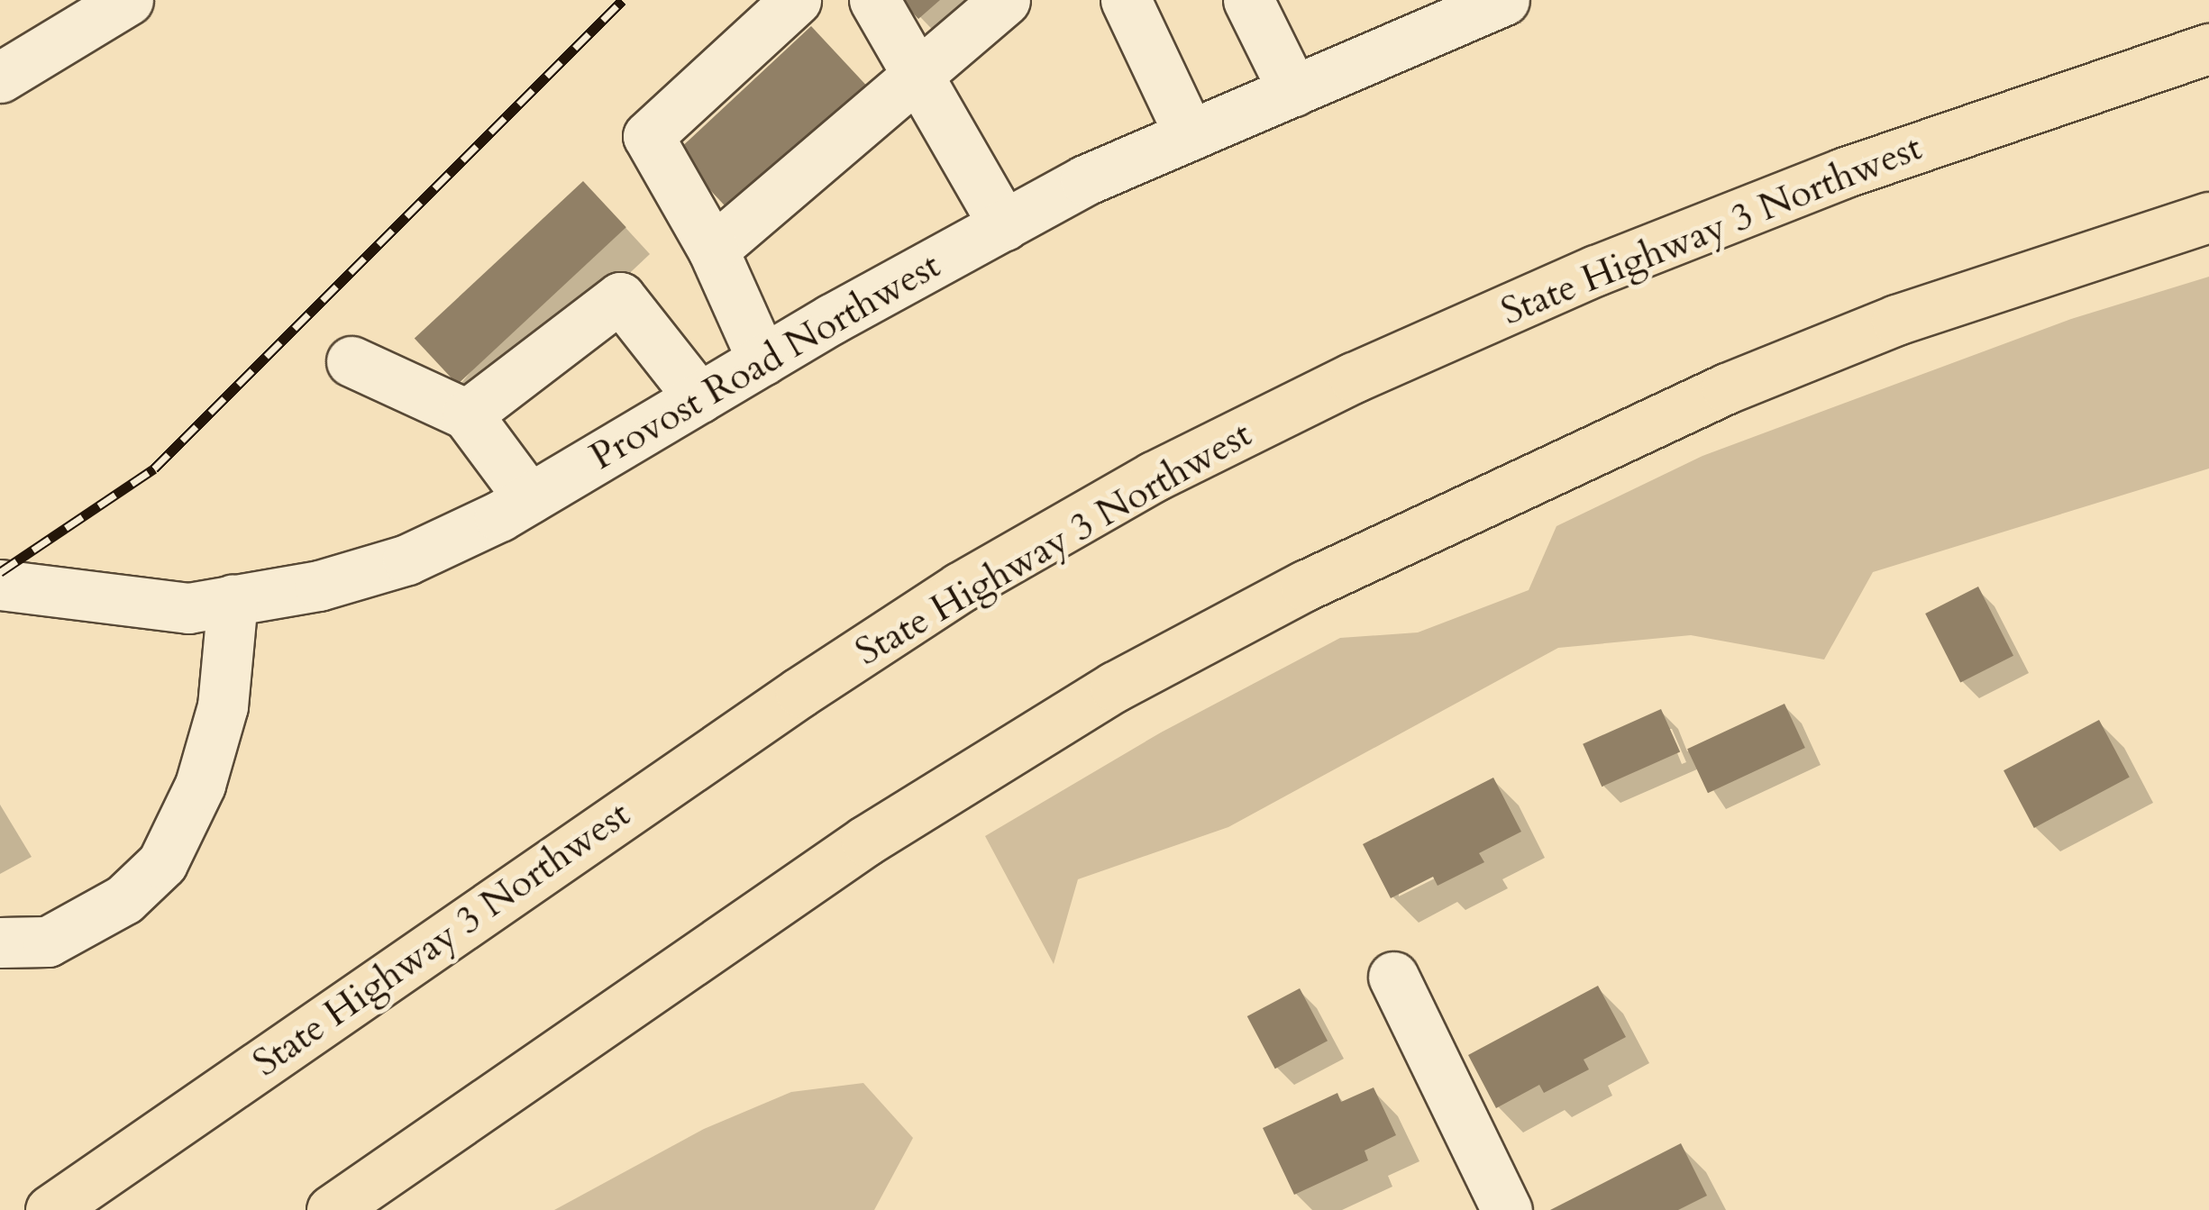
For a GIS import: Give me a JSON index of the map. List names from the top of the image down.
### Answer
{
  "streets": {
    "highway": ["State Highway 3 Northwest"],
    "street": ["Provost Road Northwest"]
  }
}
